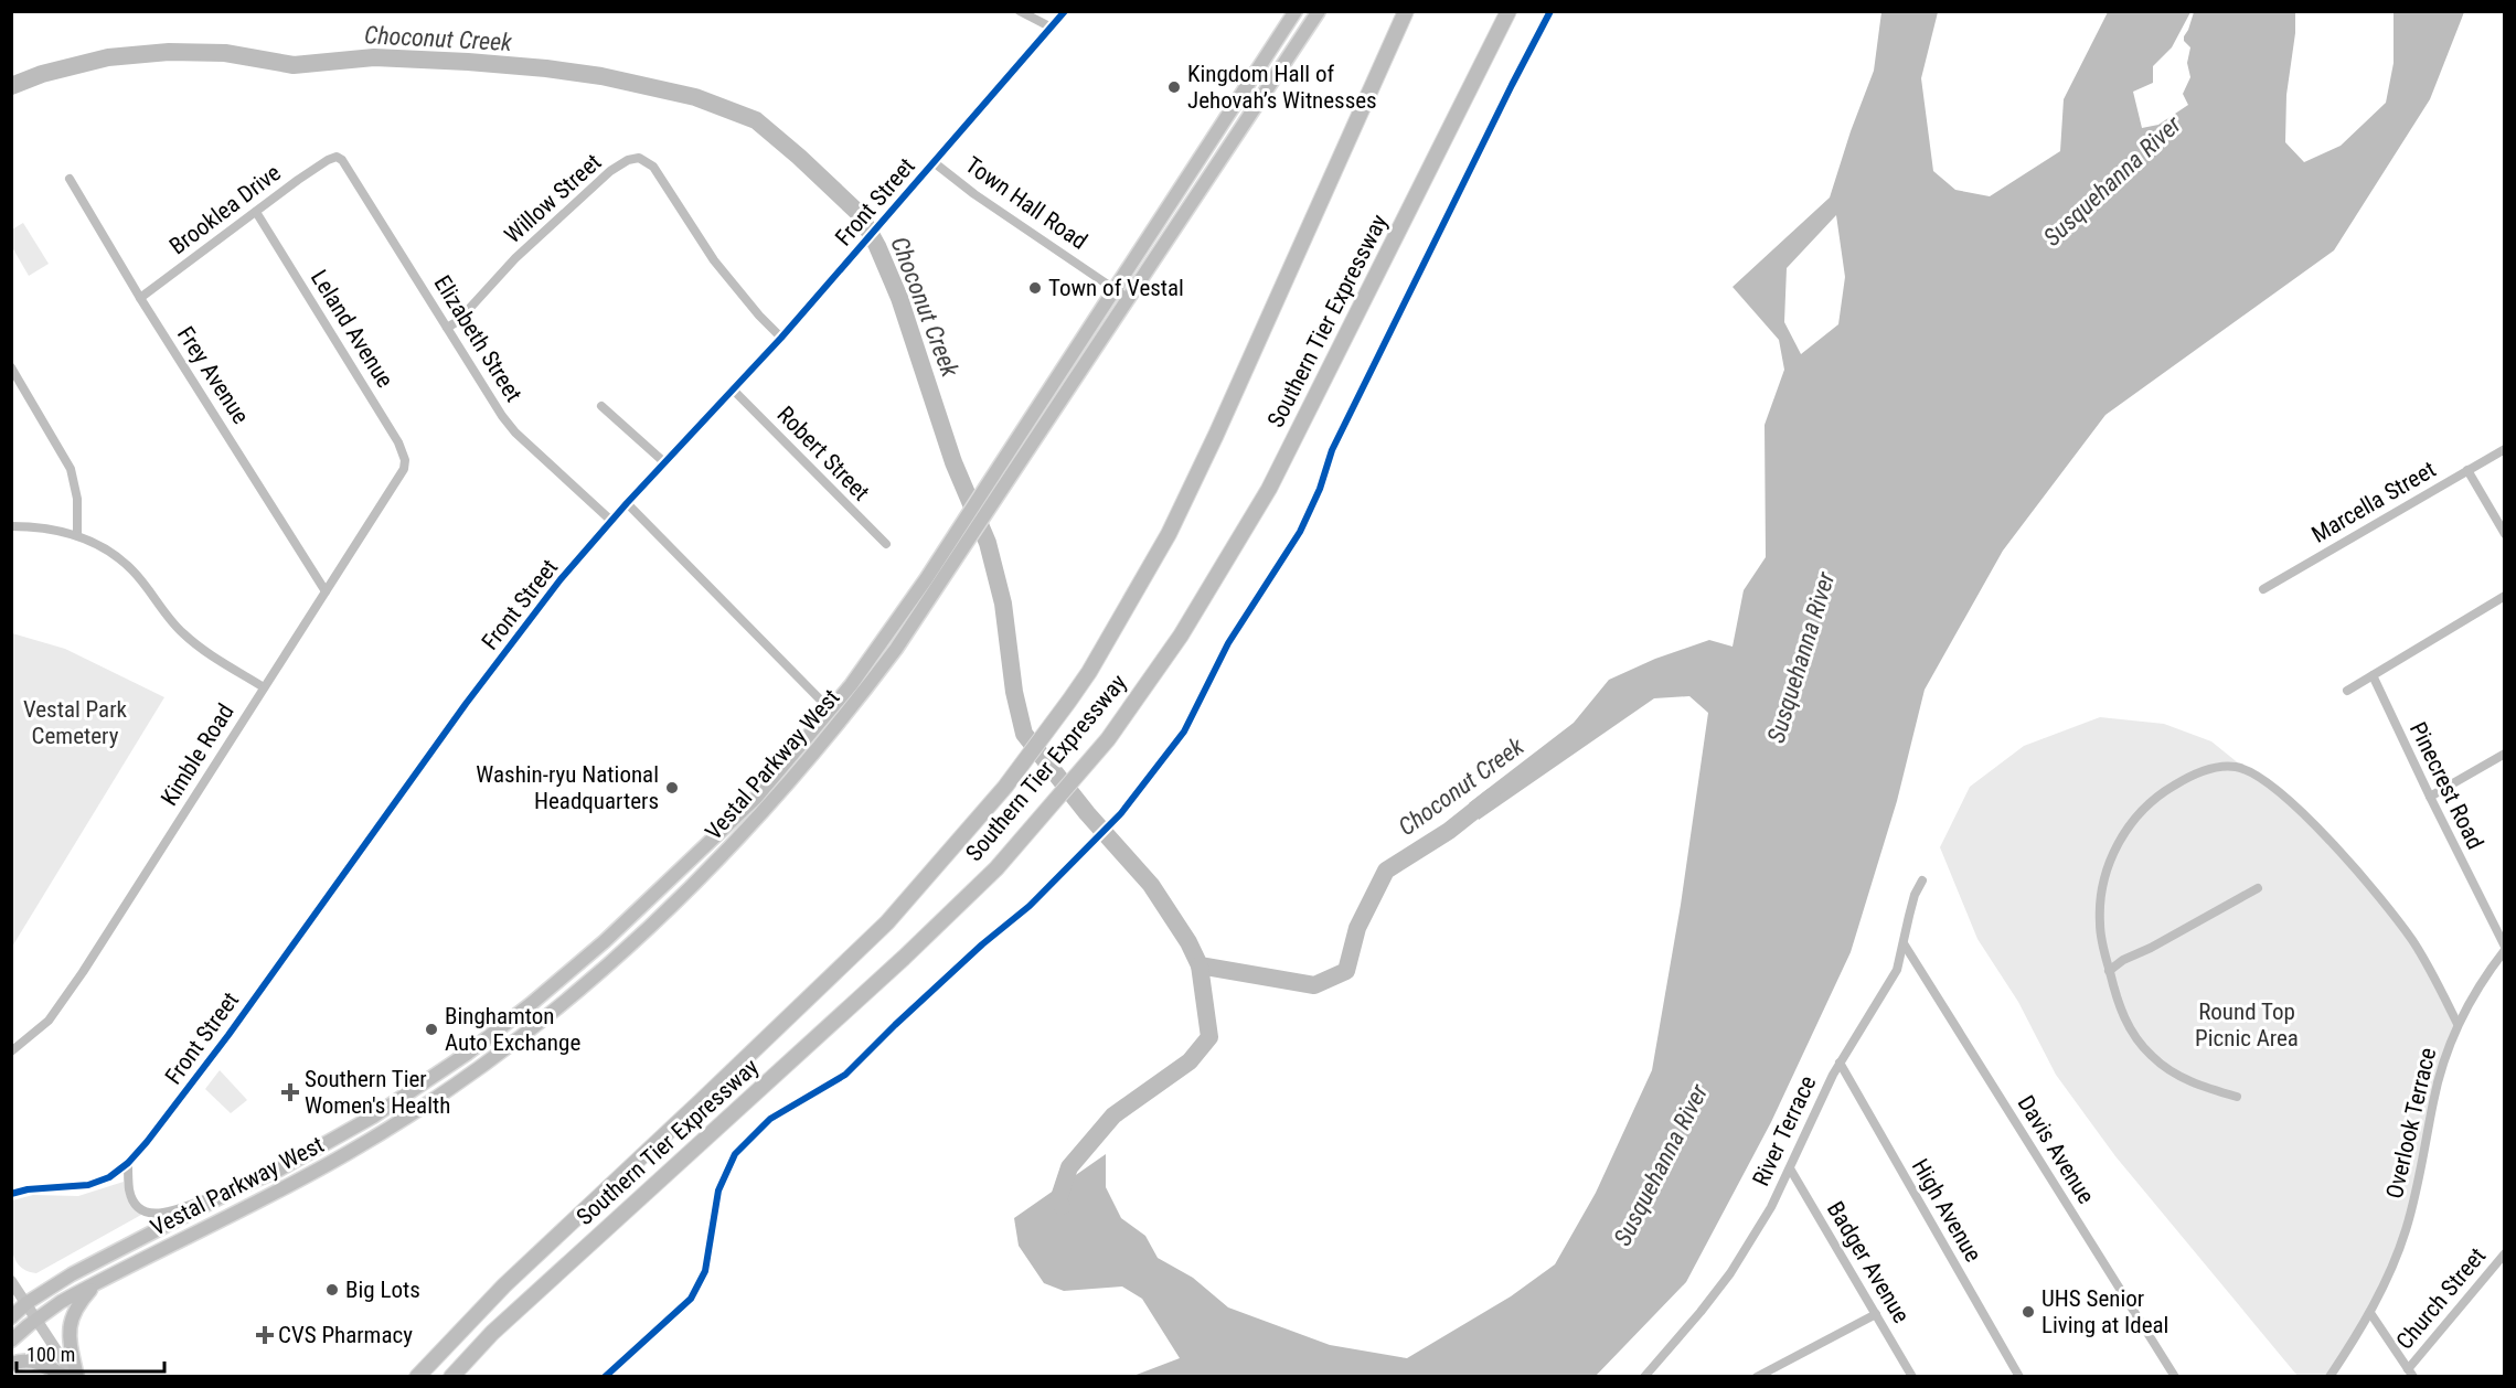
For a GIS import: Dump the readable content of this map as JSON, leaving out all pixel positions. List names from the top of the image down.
{
  "streets": {
    "highway": ["Southern Tier Expressway"],
    "main road": ["Vestal Parkway West"],
    "street": [
      "Willow Street",
      "Front Street",
      "Town Hall Road",
      "Brooklea Drive",
      "Leland Avenue",
      "Elizabeth Street",
      "Frey Avenue",
      "Robert Street",
      "Marcella Street",
      "Kimble Road",
      "Pinecrest Road",
      "Overlook Terrace",
      "River Terrace",
      "Davis Avenue",
      "High Avenue",
      "Badger Avenue",
      "Church Street"
    ]
  },
  "crossings": [
    ["Willow Street", "Front Street"],
    ["Willow Street", "Elizabeth Street"],
    ["Front Street", "Town Hall Road"],
    ["Front Street", "Elizabeth Street"],
    ["Front Street", "Robert Street"],
    ["Town Hall Road", "Vestal Parkway West"],
    ["Brooklea Drive", "Leland Avenue"],
    ["Brooklea Drive", "Elizabeth Street"],
    ["Brooklea Drive", "Frey Avenue"],
    ["Leland Avenue", "Kimble Road"],
    ["Frey Avenue", "Kimble Road"],
    ["Pinecrest Road", "Overlook Terrace"],
    ["River Terrace", "Davis Avenue"],
    ["River Terrace", "High Avenue"],
    ["River Terrace", "Badger Avenue"]
  ],
  "water": ["Choconut Creek", "Susquehanna River"],
  "parks": ["Vestal Park Cemetery", "Round Top Picnic Area"],
  "places": {
    "other": [
      "Kingdom Hall of Jehovah’s Witnesses",
      "Town of Vestal",
      "Washin-ryu National Headquarters",
      "Binghamton Auto Exchange",
      "Big Lots",
      "UHS Senior Living at Ideal"
    ],
    "health": ["Southern Tier Women's Health", "CVS Pharmacy"]
  },
  "scale_bar": "100 m"
}
